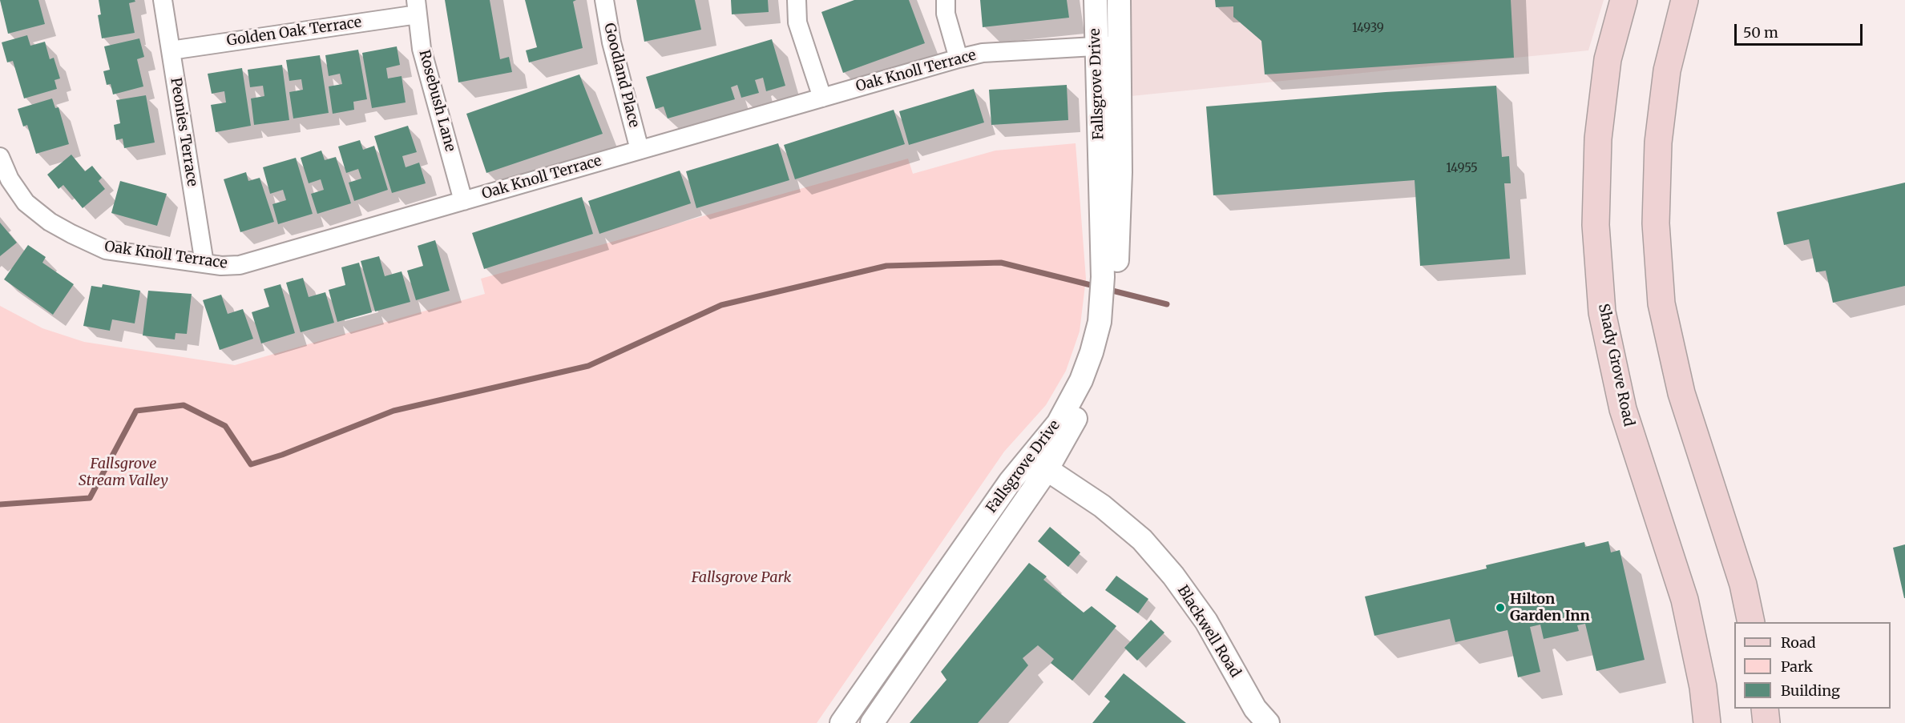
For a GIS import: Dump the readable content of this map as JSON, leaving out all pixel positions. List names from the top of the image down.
{
  "streets": {
    "main road": ["Shady Grove Road"],
    "street": [
      "Golden Oak Terrace",
      "Oak Knoll Terrace",
      "Goodland Place",
      "Fallsgrove Drive",
      "Rosebush Lane",
      "Peonies Terrace",
      "Blackwell Road"
    ]
  },
  "crossings": [
    ["Golden Oak Terrace", "Rosebush Lane"],
    ["Golden Oak Terrace", "Peonies Terrace"],
    ["Oak Knoll Terrace", "Goodland Place"],
    ["Oak Knoll Terrace", "Fallsgrove Drive"],
    ["Oak Knoll Terrace", "Rosebush Lane"],
    ["Oak Knoll Terrace", "Peonies Terrace"],
    ["Fallsgrove Drive", "Blackwell Road"]
  ],
  "parks": ["Fallsgrove Stream Valley", "Fallsgrove Park"],
  "places": ["Hilton Garden Inn"],
  "house_numbers": ["14939", "14955"],
  "legend": ["Road", "Park", "Building"],
  "scale_bar": "50 m"
}
